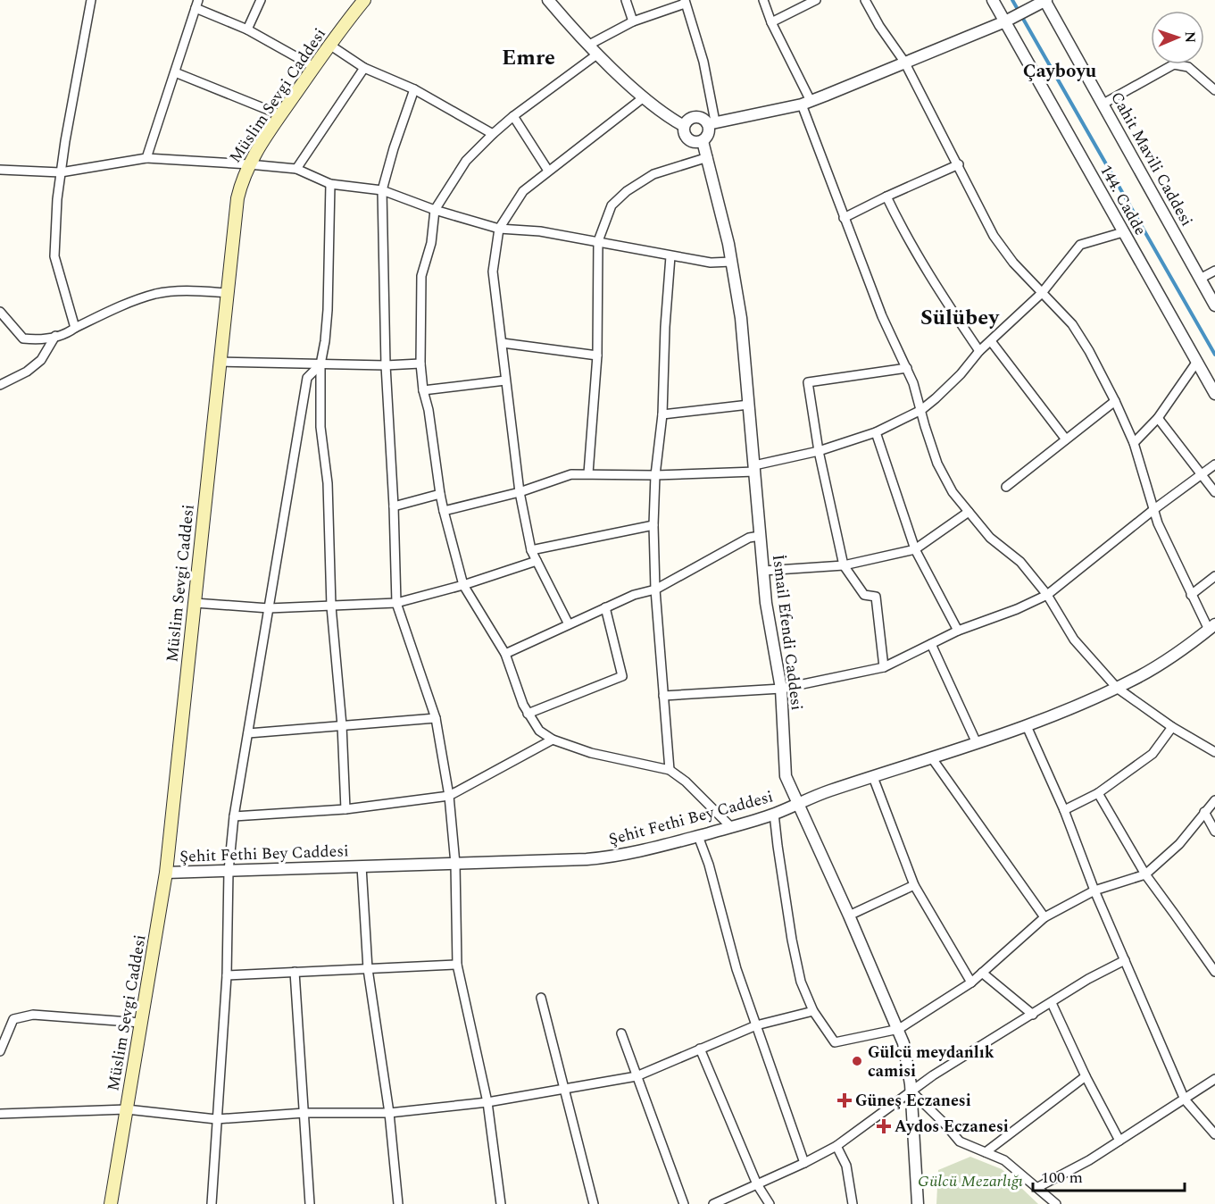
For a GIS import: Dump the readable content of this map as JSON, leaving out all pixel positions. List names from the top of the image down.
{
  "streets": {
    "main road": ["Müslim Sevgi Caddesi"],
    "street": [
      "Cahit Mavili Caddesi",
      "144. Cadde",
      "İsmail Efendi Caddesi",
      "Şehit Fethi Bey Caddesi"
    ]
  },
  "crossings": [
    ["Müslim Sevgi Caddesi", "Şehit Fethi Bey Caddesi"],
    ["İsmail Efendi Caddesi", "Şehit Fethi Bey Caddesi"]
  ],
  "districts": ["Emre", "Çayboyu", "Sülübey"],
  "parks": ["Gülcü Mezarlığı"],
  "places": {
    "other": ["Gülcü meydanlık camisi"],
    "health": ["Güneş Eczanesi", "Aydos Eczanesi"]
  },
  "scale_bar": "100 m",
  "north": "right"
}
